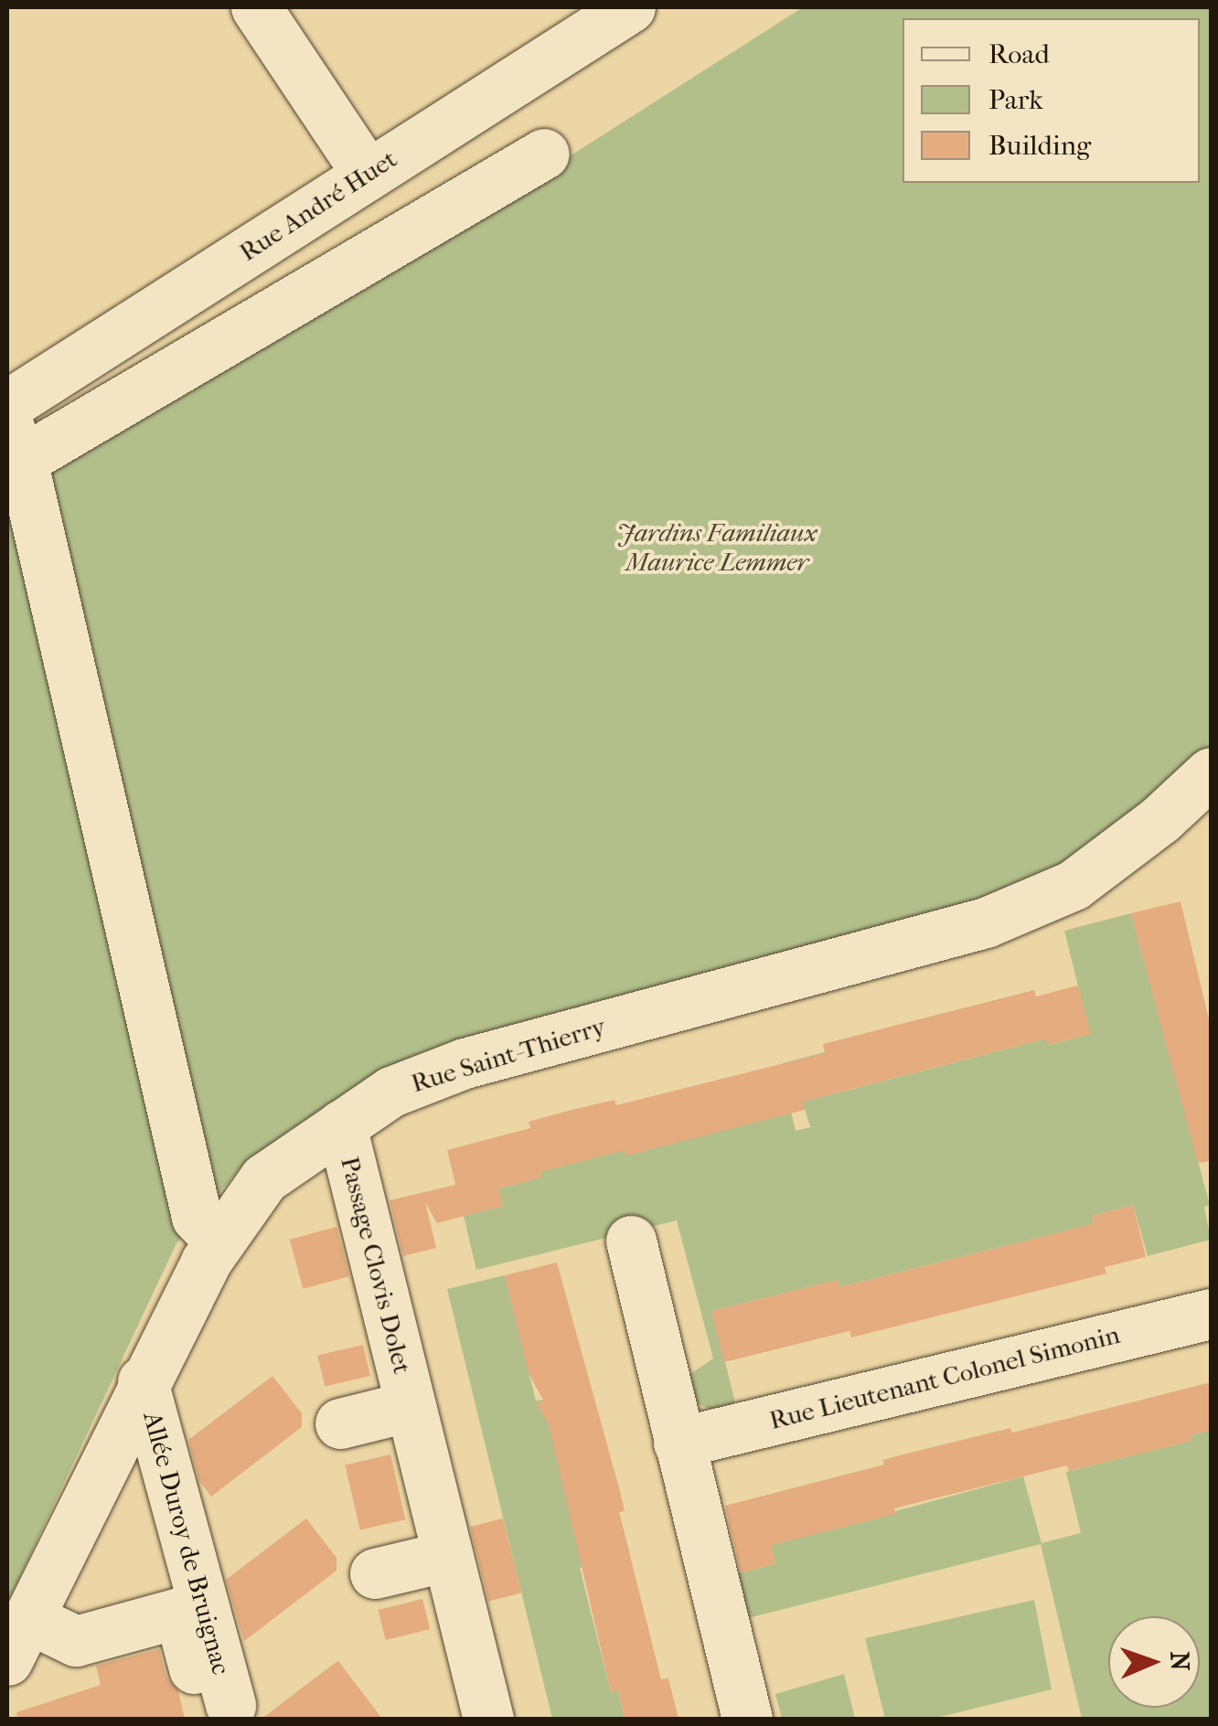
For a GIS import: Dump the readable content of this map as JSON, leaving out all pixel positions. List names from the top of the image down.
{
  "streets": {
    "street": [
      "Rue André Huet",
      "Rue Saint-Thierry",
      "Passage Clovis Dolet",
      "Rue Lieutenant Colonel Simonin",
      "Allée Duroy de Bruignac"
    ]
  },
  "crossings": [
    ["Rue Saint-Thierry", "Passage Clovis Dolet"],
    ["Rue Saint-Thierry", "Allée Duroy de Bruignac"]
  ],
  "parks": ["Jardins Familiaux Maurice Lemmer"],
  "legend": ["Road", "Park", "Building"],
  "north": "right"
}
